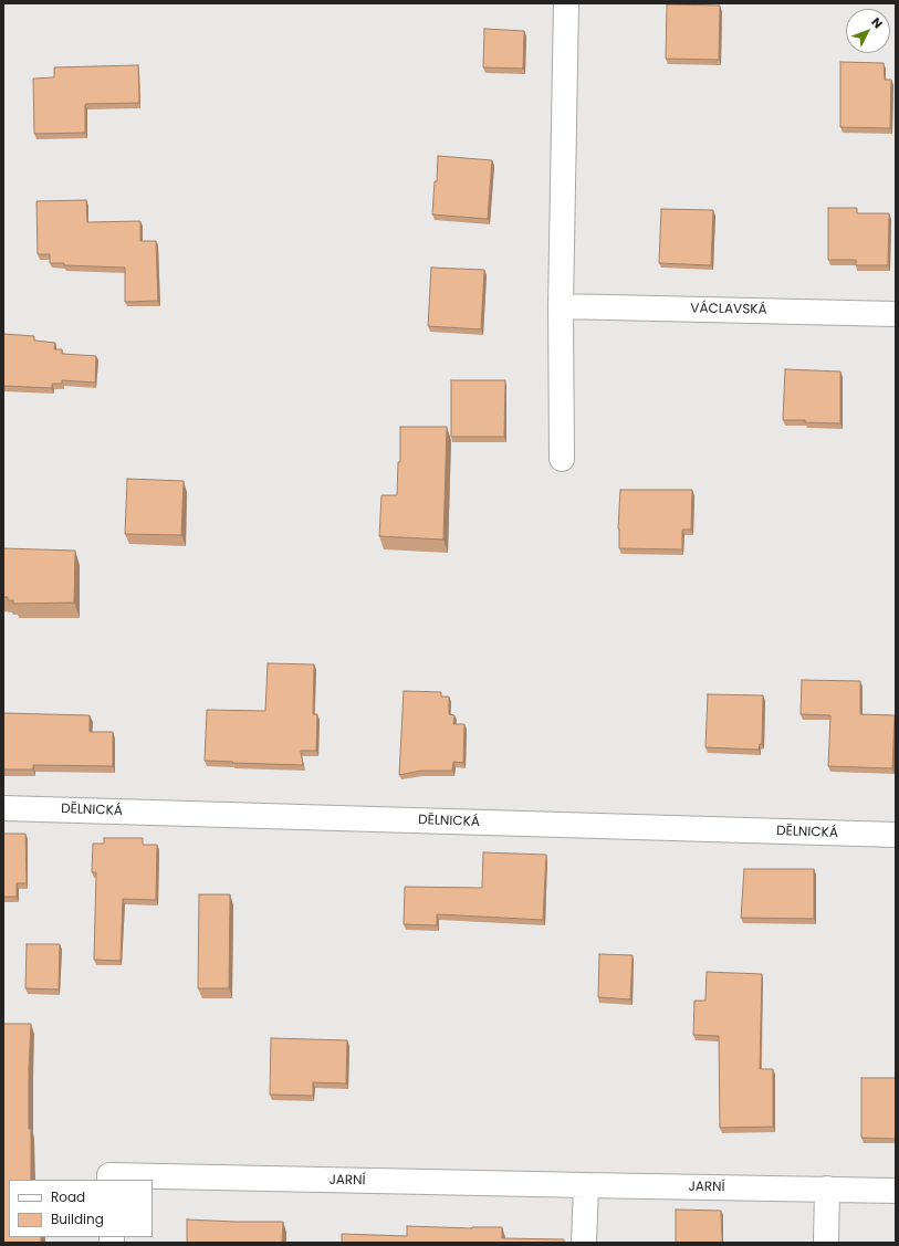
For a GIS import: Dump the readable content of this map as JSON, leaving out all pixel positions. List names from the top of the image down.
{
  "streets": {
    "street": ["VÁCLAVSKÁ", "DĚLNICKÁ", "JARNÍ"]
  },
  "legend": ["Road", "Building"],
  "north": "top right"
}
